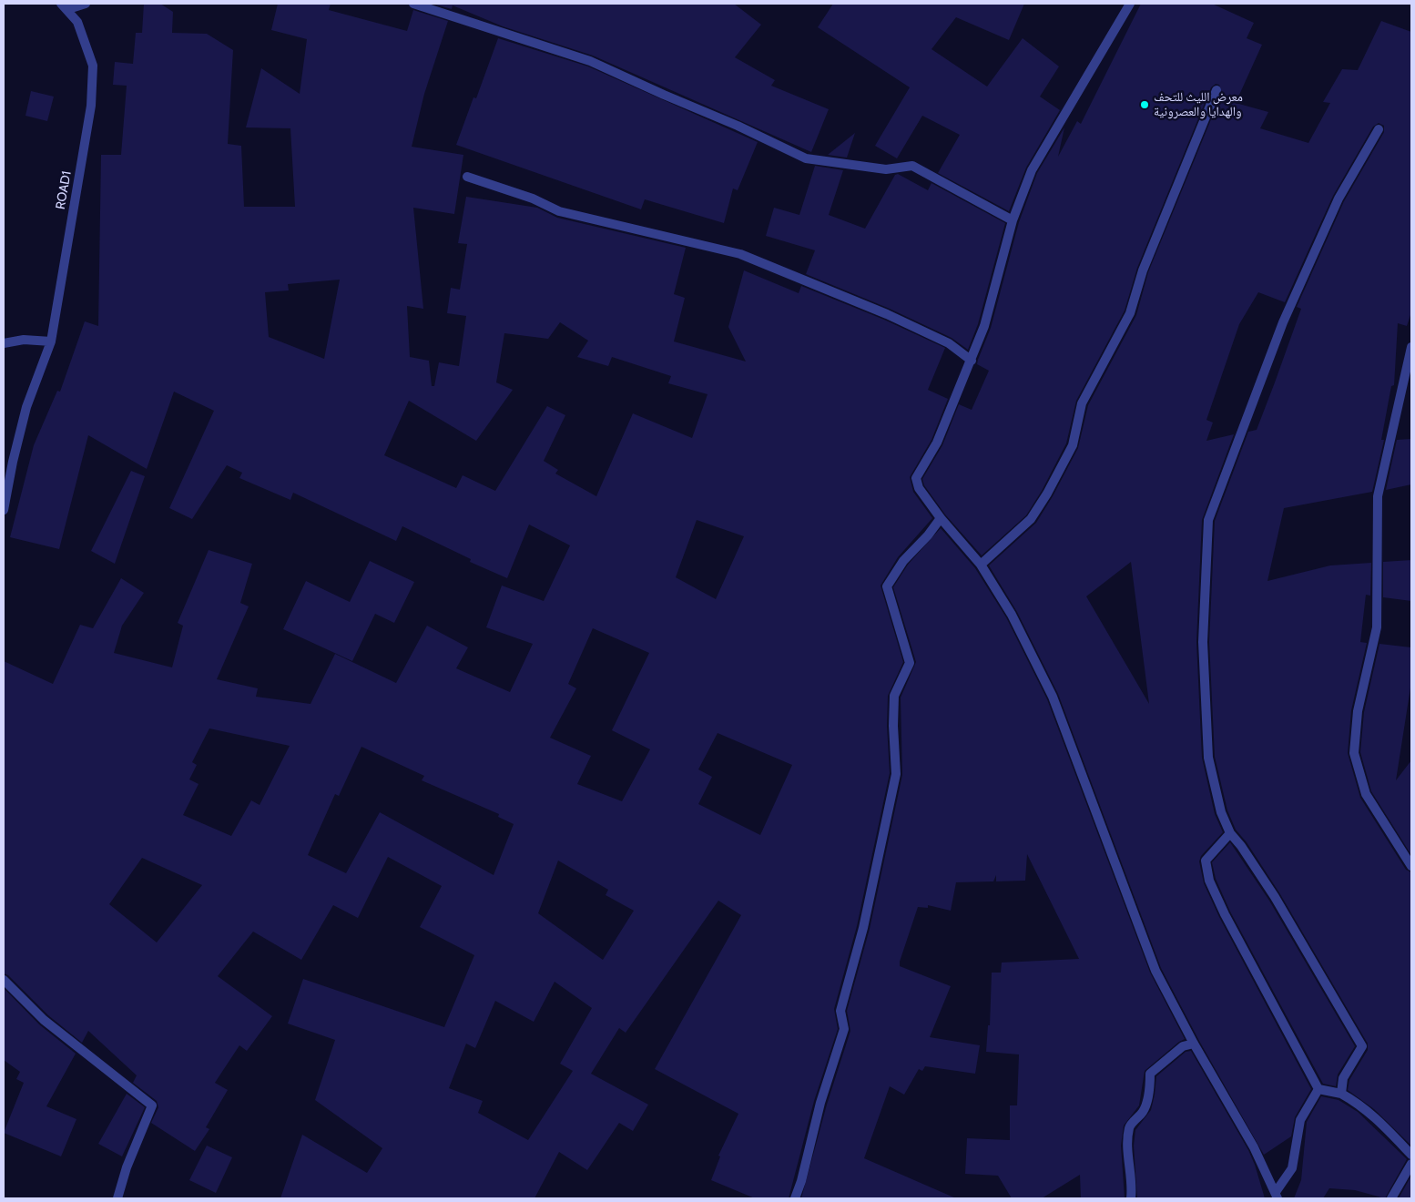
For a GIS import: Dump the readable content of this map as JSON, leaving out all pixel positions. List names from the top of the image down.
{
  "streets": {
    "street": ["ROAD1"]
  },
  "places": ["معرض الليث للتحف والهدايا والعصرونية"]
}
